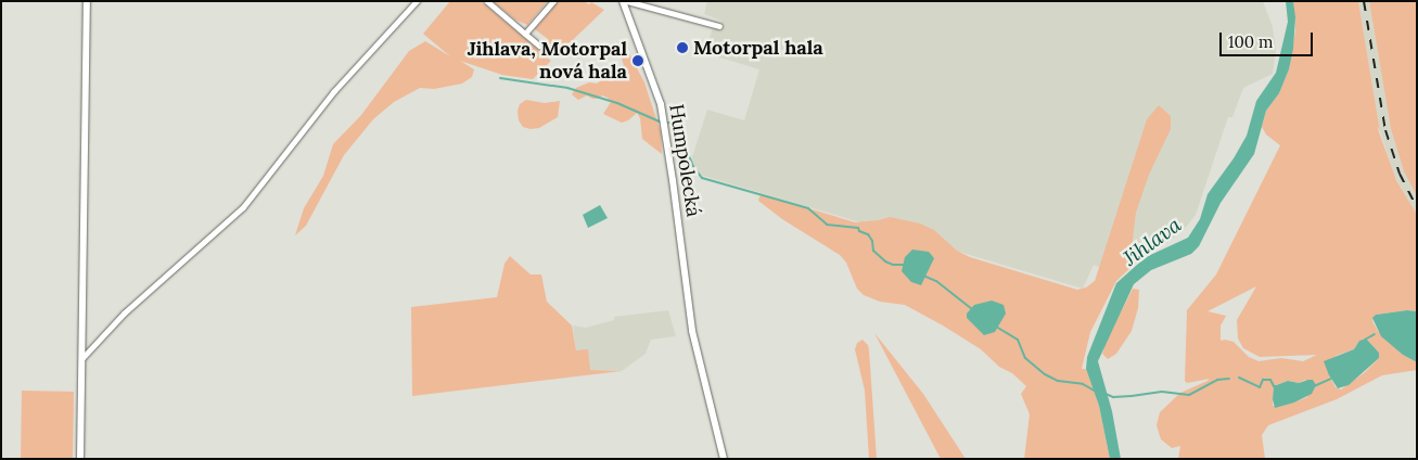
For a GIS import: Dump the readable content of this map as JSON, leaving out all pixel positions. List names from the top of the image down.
{
  "streets": {
    "main road": ["Humpolecká"]
  },
  "water": ["Jihlava"],
  "places": ["Motorpal hala", "Jihlava, Motorpal nová hala"],
  "scale_bar": "100 m"
}
